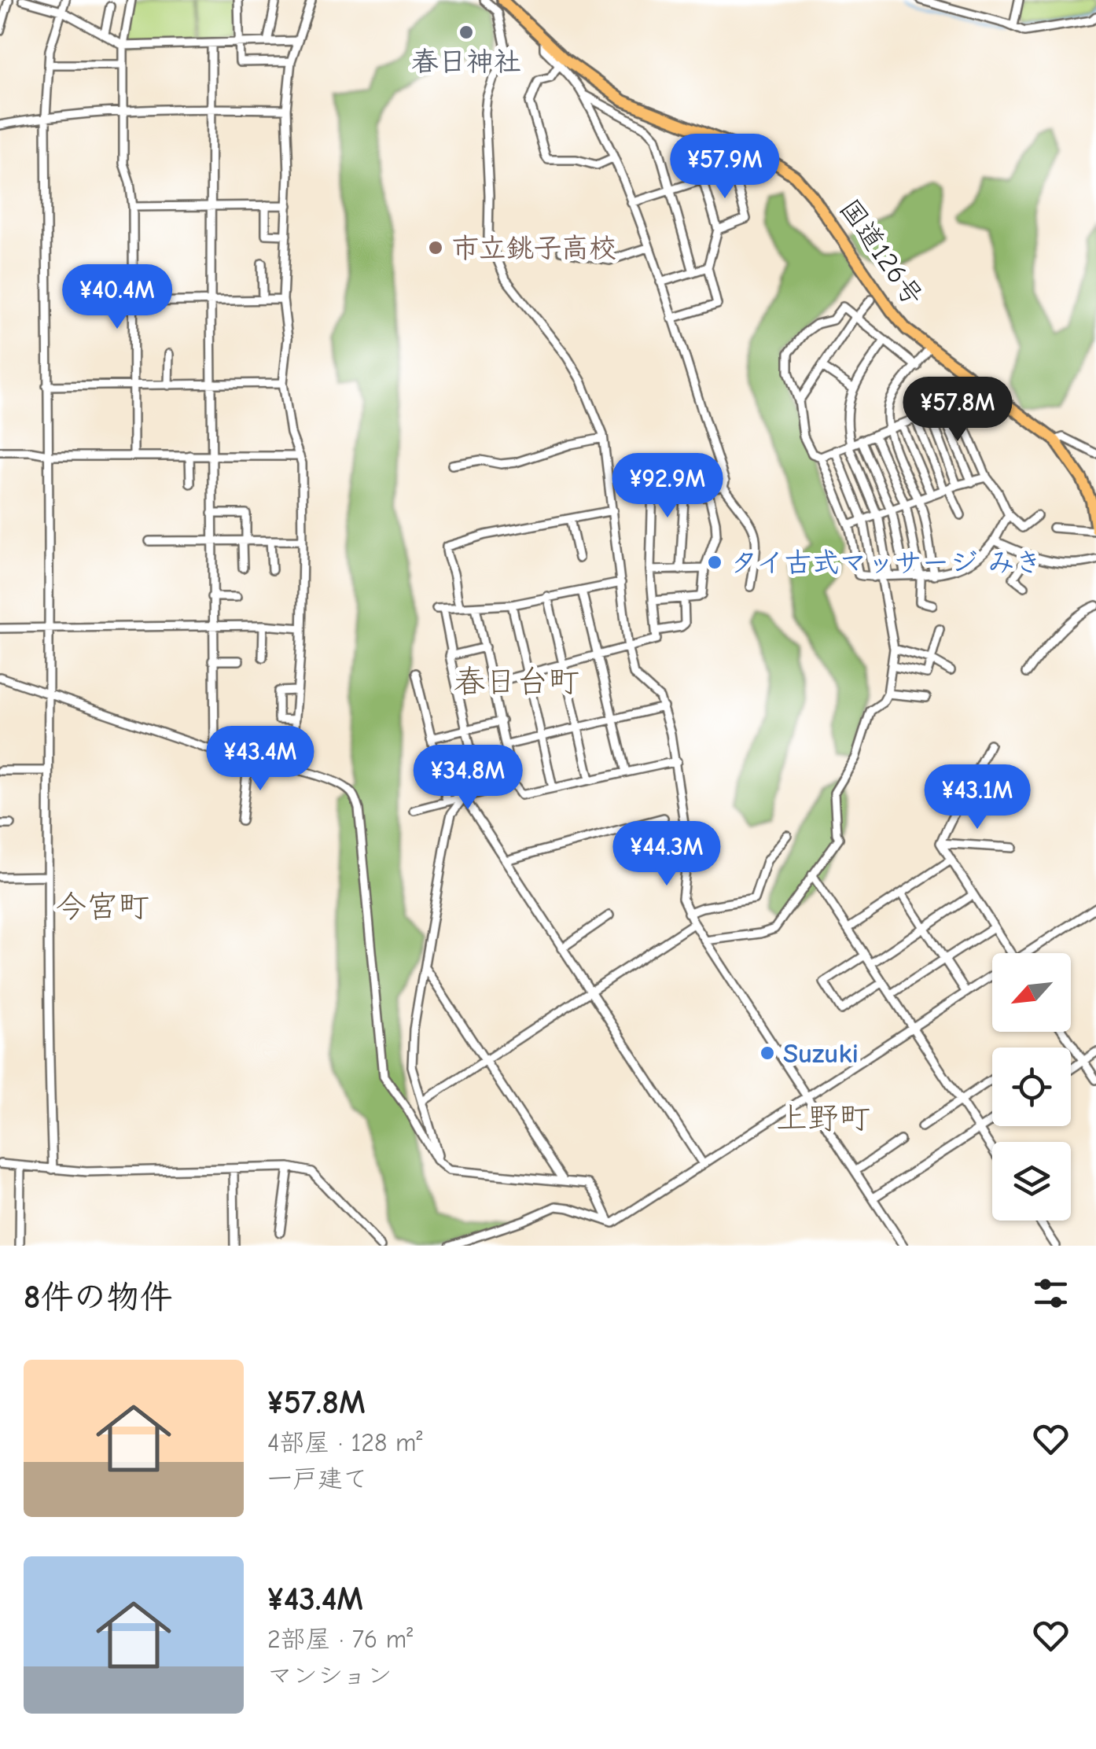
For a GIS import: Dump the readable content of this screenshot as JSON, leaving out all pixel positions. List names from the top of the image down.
{
  "streets": {
    "highway": ["国道126号"]
  },
  "districts": ["春日台町", "今宮町", "上野町"],
  "places": [
    "春日神社",
    "市立銚子高校",
    "タイ古式マッサージ みき",
    "Suzuki"
  ],
  "north": "bottom left",
  "page": {
    "price": [
      "¥57.9M",
      "¥40.4M",
      "¥57.8M",
      "¥92.9M",
      "¥43.4M",
      "¥34.8M",
      "¥43.1M",
      "¥44.3M"
    ],
    "heading": "8件の物件",
    "list": [
      {
        "name": "¥57.8M",
        "note": "4部屋 · 128 m² · 一戸建て"
      },
      {
        "name": "¥43.4M",
        "note": "2部屋 · 76 m² · マンション"
      }
    ]
  }
}
